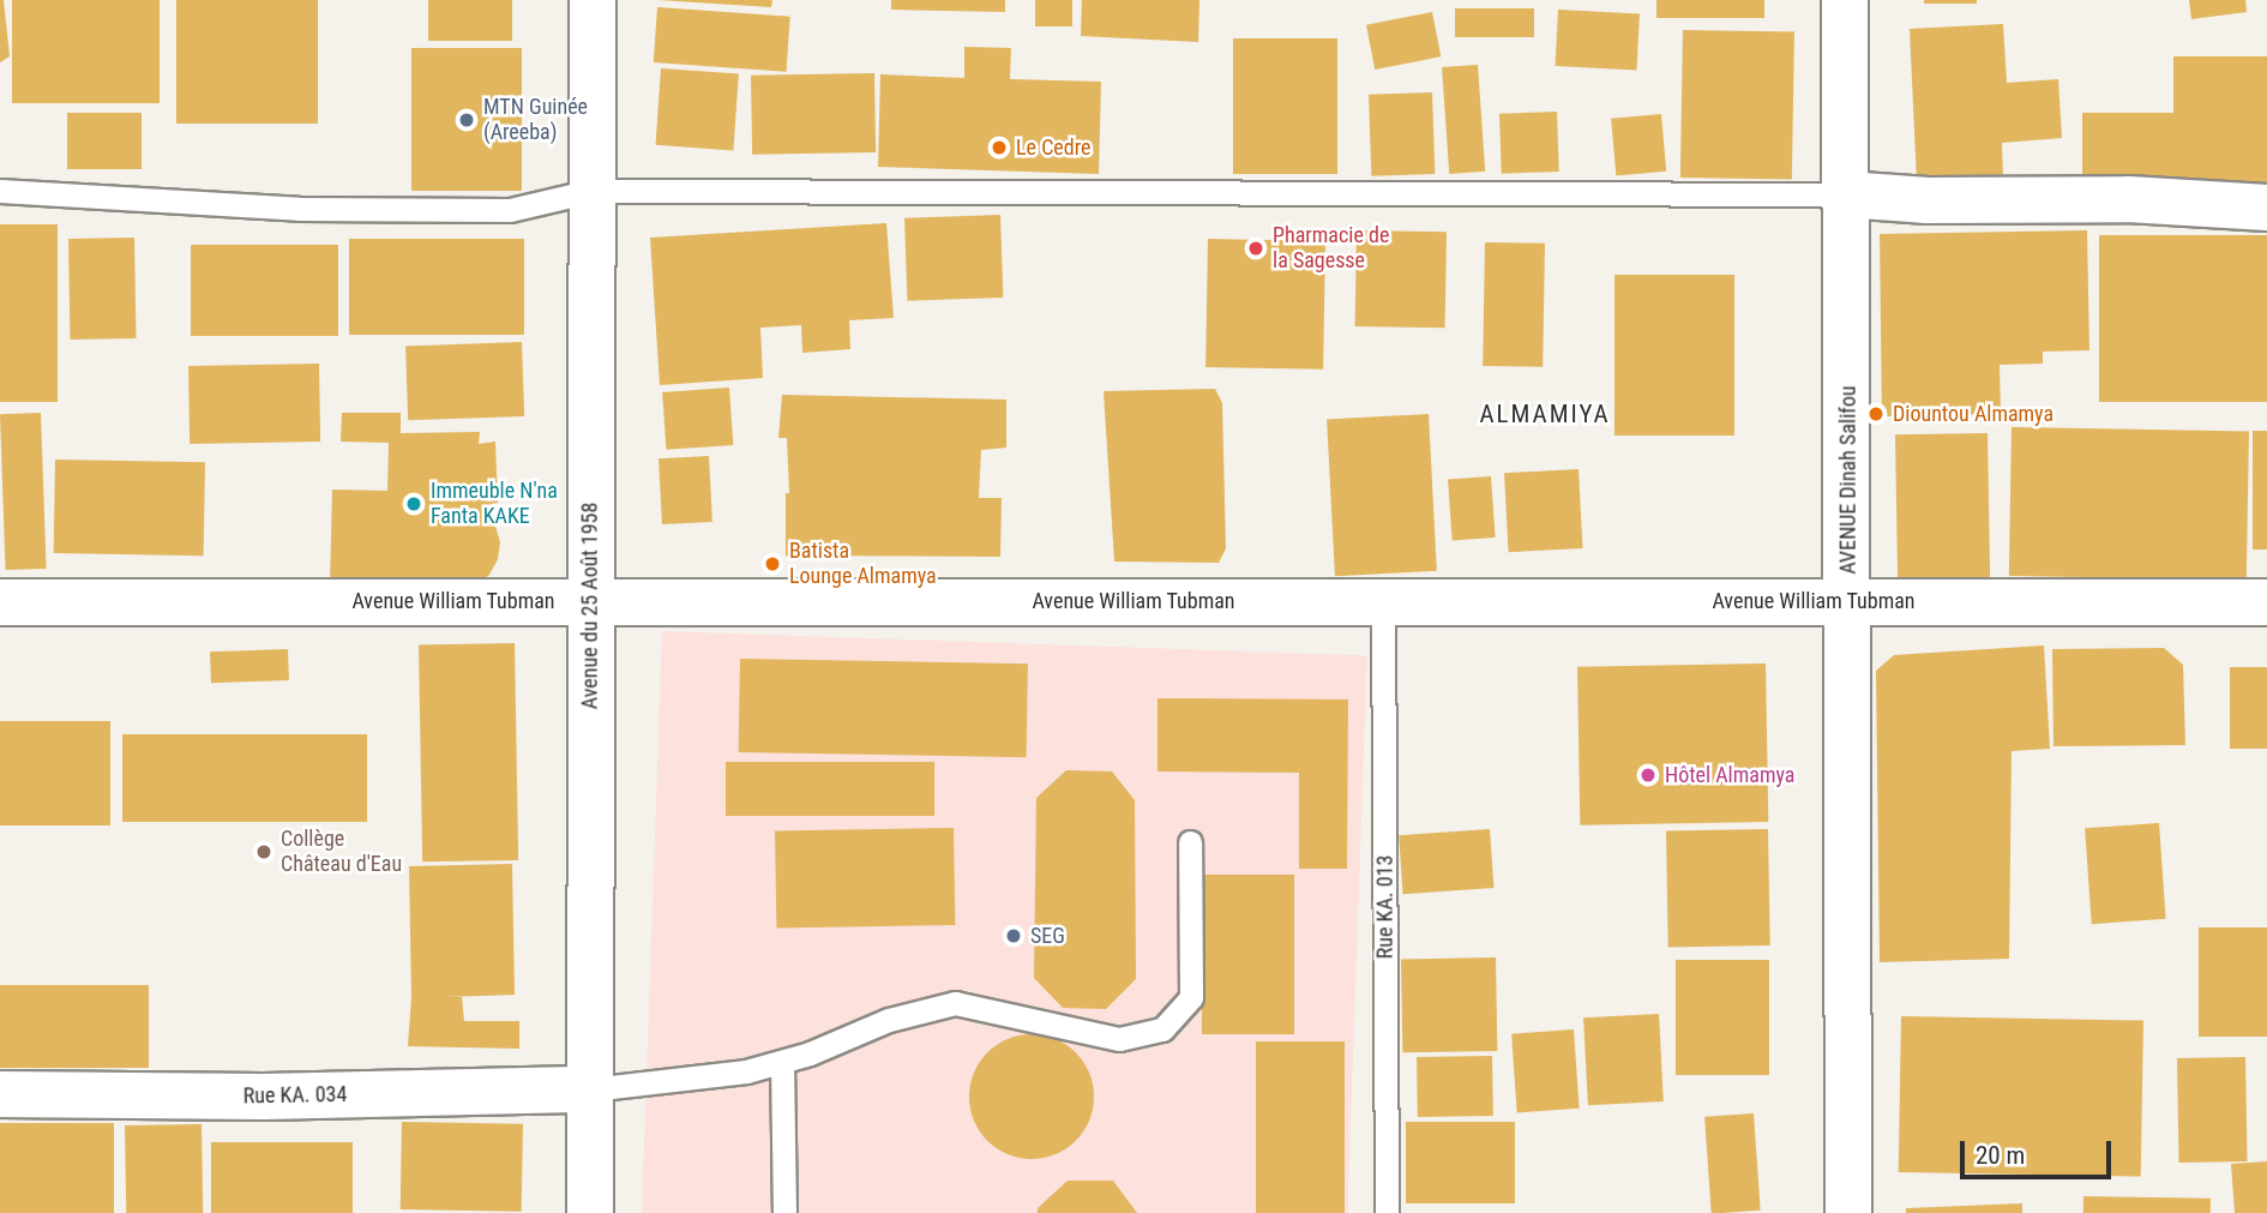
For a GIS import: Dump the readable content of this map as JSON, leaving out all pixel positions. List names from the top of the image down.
{
  "streets": {
    "street": [
      "AVENUE Dinah Salifou",
      "Avenue William Tubman",
      "Avenue du 25 Août 1958",
      "Rue KA. 034"
    ],
    "lane": ["Rue KA. 013"]
  },
  "crossings": [
    ["AVENUE Dinah Salifou", "Avenue William Tubman"],
    ["Avenue William Tubman", "Avenue du 25 Août 1958"],
    ["Avenue William Tubman", "Rue KA. 013"],
    ["Avenue du 25 Août 1958", "Rue KA. 034"]
  ],
  "districts": ["ALMAMIYA"],
  "places": [
    "MTN Guinée (Areeba)",
    "Le Cedre",
    "Pharmacie de la Sagesse",
    "Diountou Almamya",
    "Immeuble N'na Fanta KAKE",
    "Batista Lounge Almamya",
    "Hôtel Almamya",
    "Collège Château d'Eau",
    "SEG"
  ],
  "scale_bar": "20 m"
}
